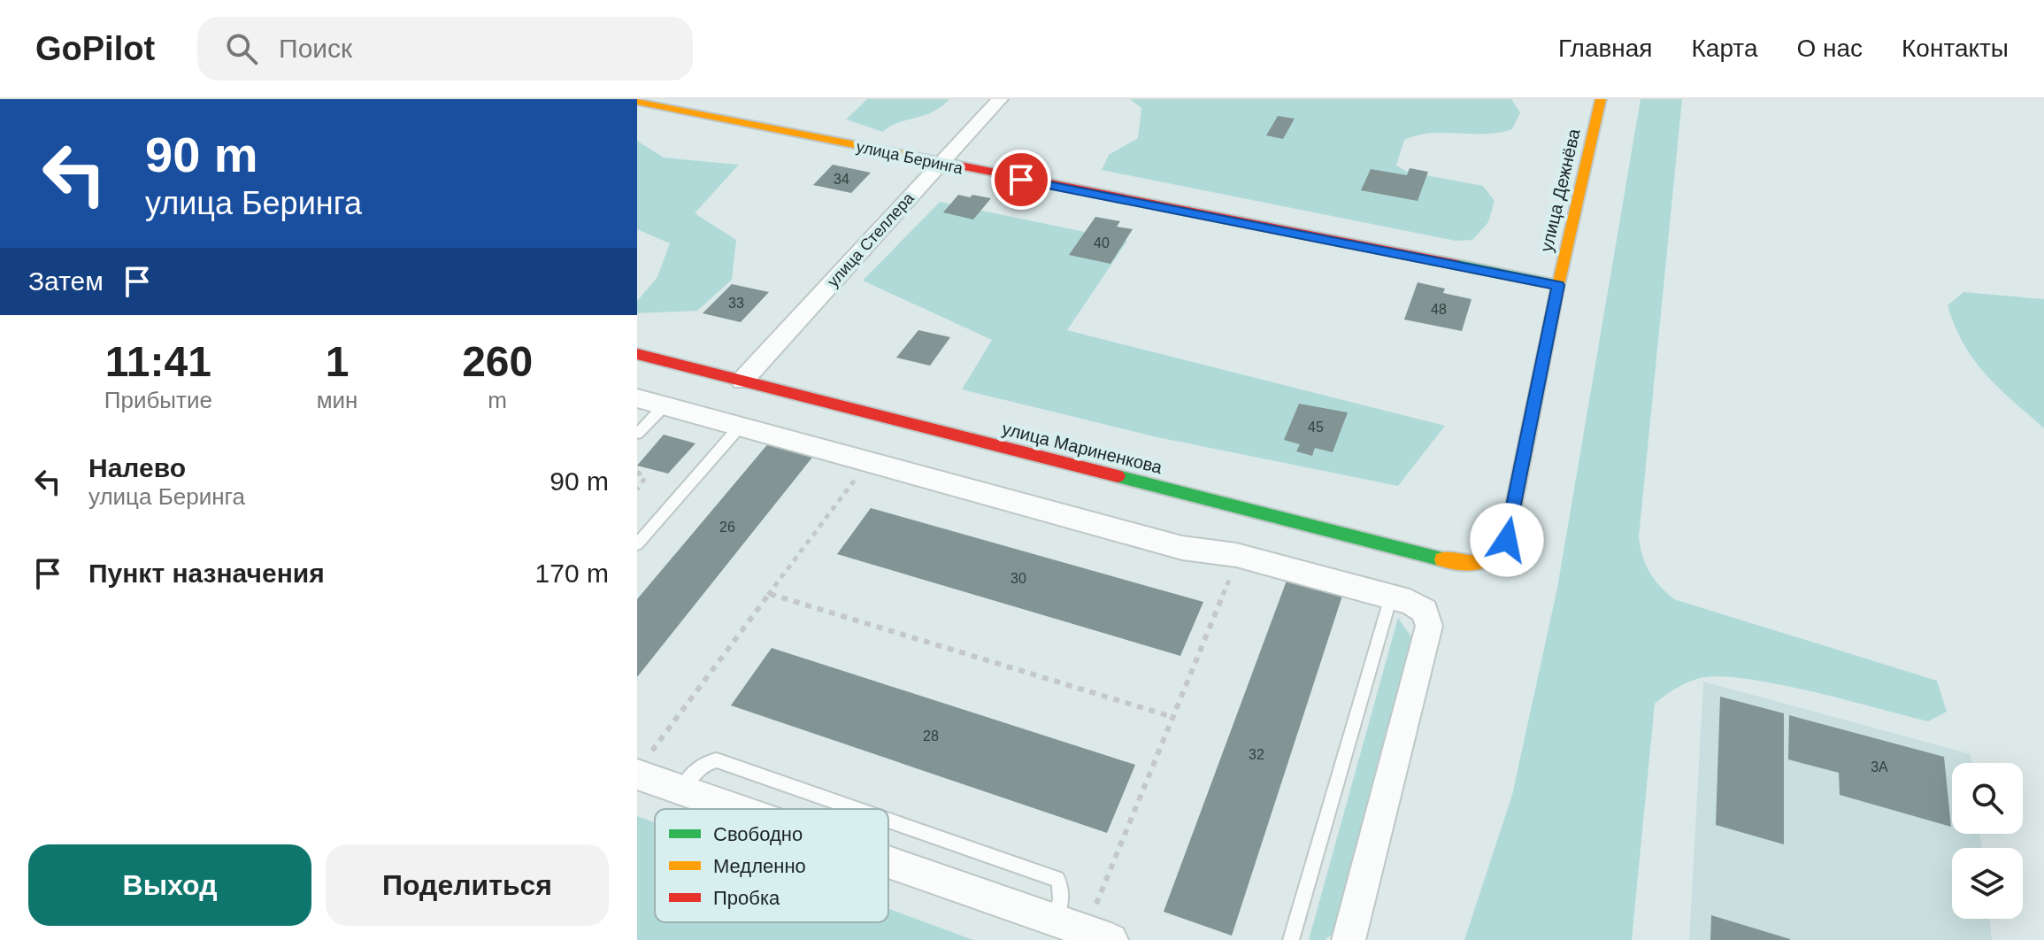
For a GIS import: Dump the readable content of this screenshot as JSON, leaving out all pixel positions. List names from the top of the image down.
{
  "streets": {
    "street": [
      "улица Беринга",
      "улица Дежнёва",
      "улица Стеллера",
      "улица Мариненкова"
    ]
  },
  "crossings": [
    ["улица Беринга", "улица Дежнёва"],
    ["улица Беринга", "улица Стеллера"],
    ["улица Дежнёва", "улица Мариненкова"],
    ["улица Стеллера", "улица Мариненкова"]
  ],
  "house_numbers": [
    "34",
    "40",
    "33",
    "48",
    "45",
    "26",
    "30",
    "28",
    "32",
    "3А"
  ],
  "legend": ["Свободно", "Медленно", "Пробка"],
  "page": {
    "header": "GoPilot",
    "search": "Поиск",
    "nav": [
      "Главная",
      "Карта",
      "О нас",
      "Контакты"
    ],
    "turn": ["90 m", "улица Беринга"],
    "then": "Затем",
    "eta": [
      "11:41",
      "Прибытие",
      "1",
      "мин",
      "260",
      "m"
    ],
    "list": [
      {
        "name": "Налево",
        "note": "улица Беринга",
        "value": "90 m"
      },
      {
        "name": "Пункт назначения",
        "value": "170 m"
      }
    ],
    "buttons": ["Выход", "Поделиться"]
  }
}
